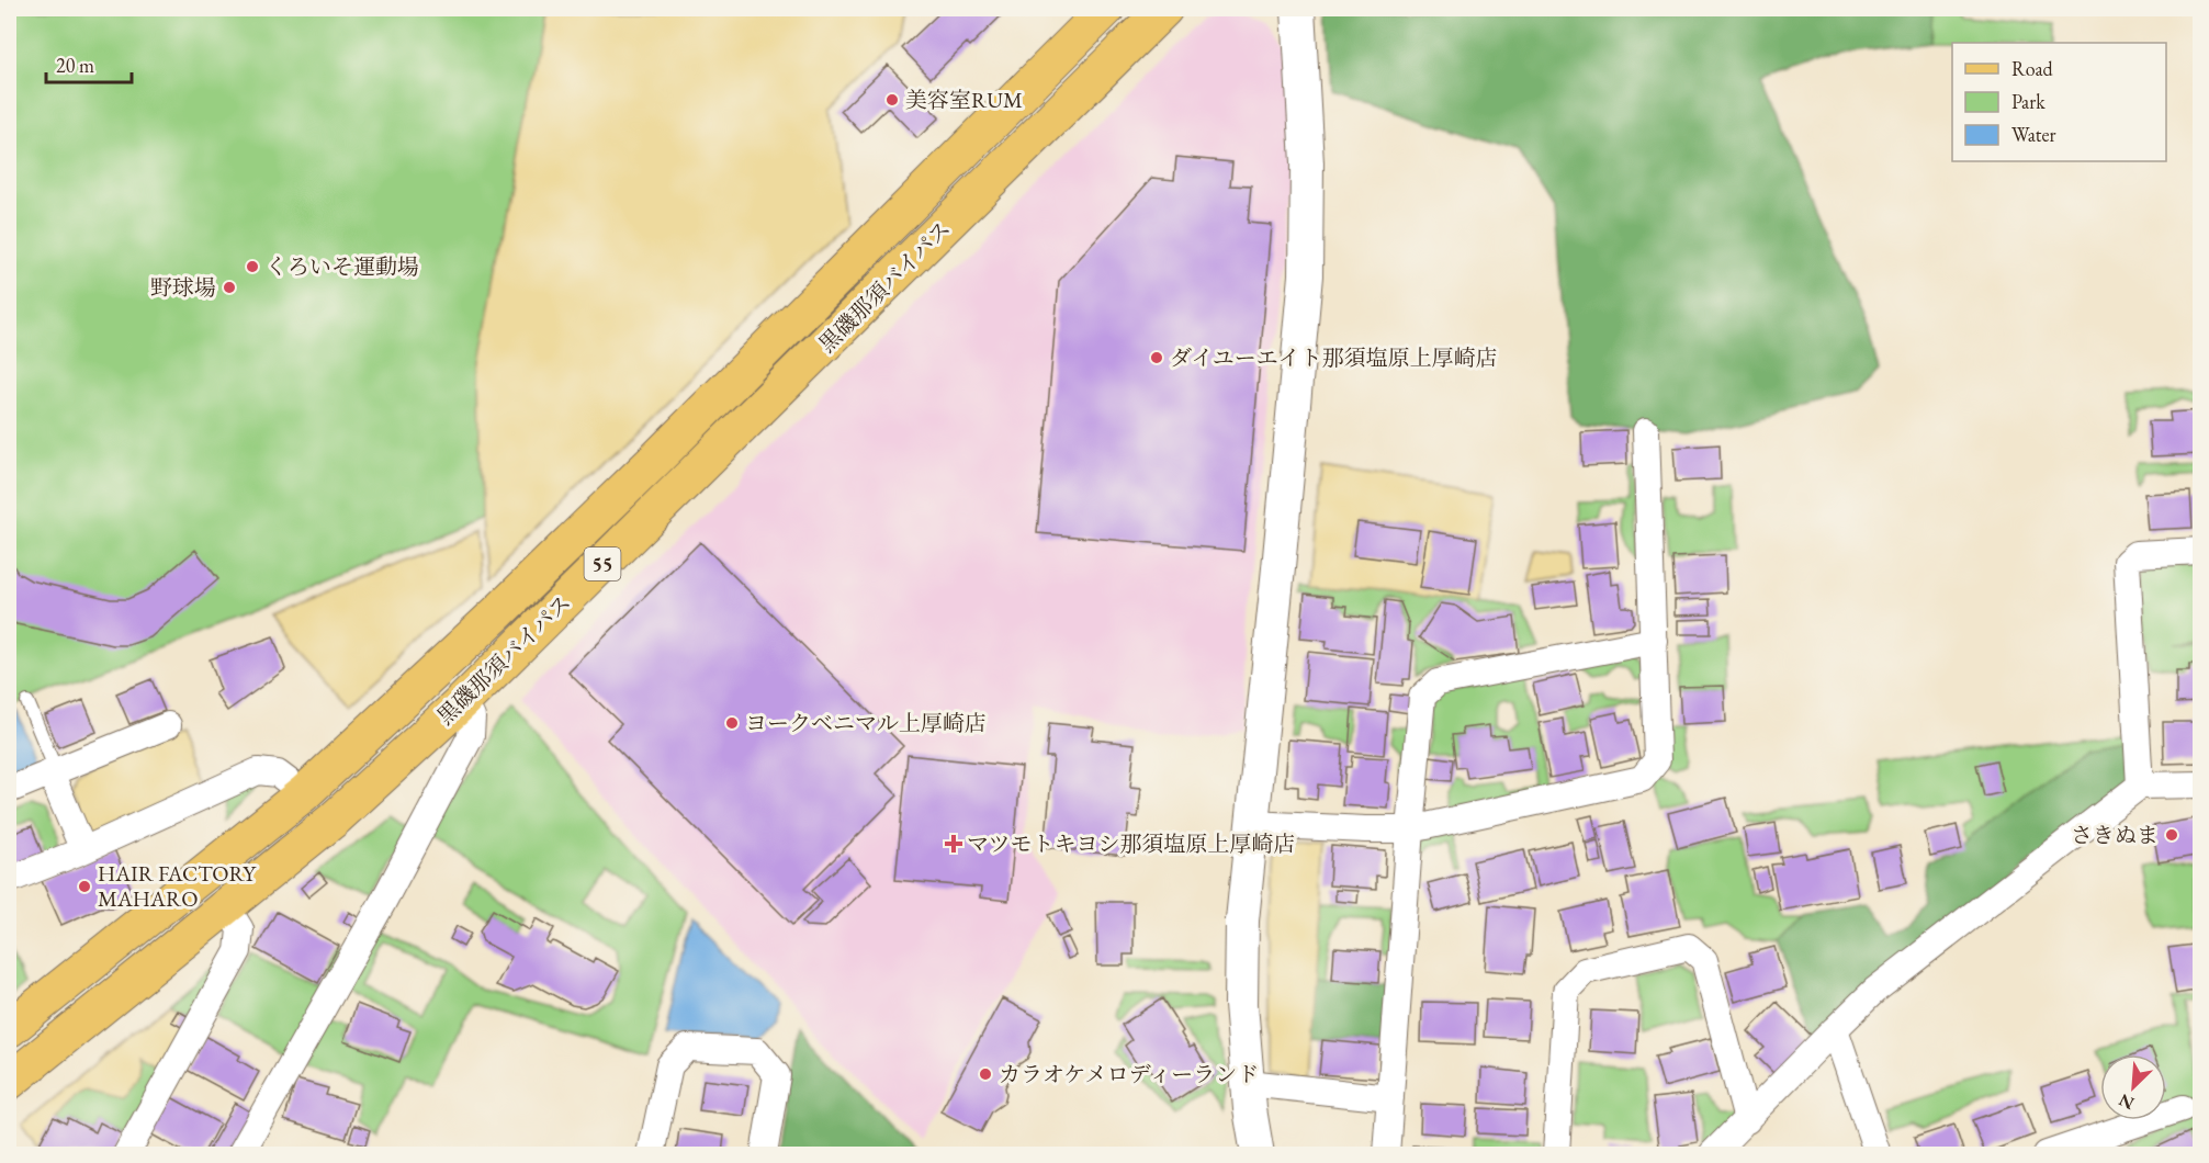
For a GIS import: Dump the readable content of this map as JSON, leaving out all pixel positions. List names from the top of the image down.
{
  "streets": {
    "main road": ["黒磯那須バイパス", "55"]
  },
  "places": {
    "other": [
      "美容室RUM",
      "くろいそ運動場",
      "野球場",
      "ダイユーエイト那須塩原上厚崎店",
      "ヨークベニマル上厚崎店",
      "さきぬま",
      "HAIR FACTORY MAHARO",
      "カラオケメロディーランド"
    ],
    "health": ["マツモトキヨシ那須塩原上厚崎店"]
  },
  "legend": ["Road", "Park", "Water"],
  "scale_bar": "20 m",
  "north": "bottom left"
}
